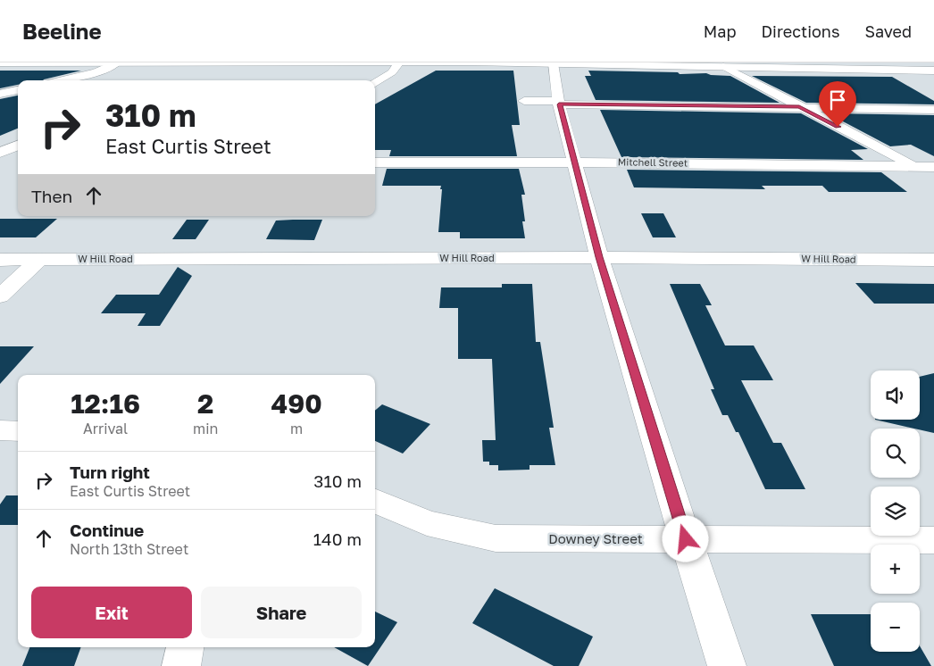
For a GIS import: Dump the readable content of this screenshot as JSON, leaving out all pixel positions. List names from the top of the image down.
{
  "streets": {
    "street": ["Mitchell Street", "W Hill Road", "Downey Street"]
  },
  "page": {
    "header": "Beeline",
    "nav": ["Map", "Directions", "Saved"],
    "turn": ["310 m", "East Curtis Street"],
    "then": "Then",
    "map_buttons": ["+", "−"],
    "eta": [
      "12:16",
      "Arrival",
      "2",
      "min",
      "490",
      "m"
    ],
    "list": [
      {
        "name": "Turn right",
        "note": "East Curtis Street",
        "value": "310 m"
      },
      {
        "name": "Continue",
        "note": "North 13th Street",
        "value": "140 m"
      }
    ],
    "buttons": ["Exit", "Share"]
  }
}
